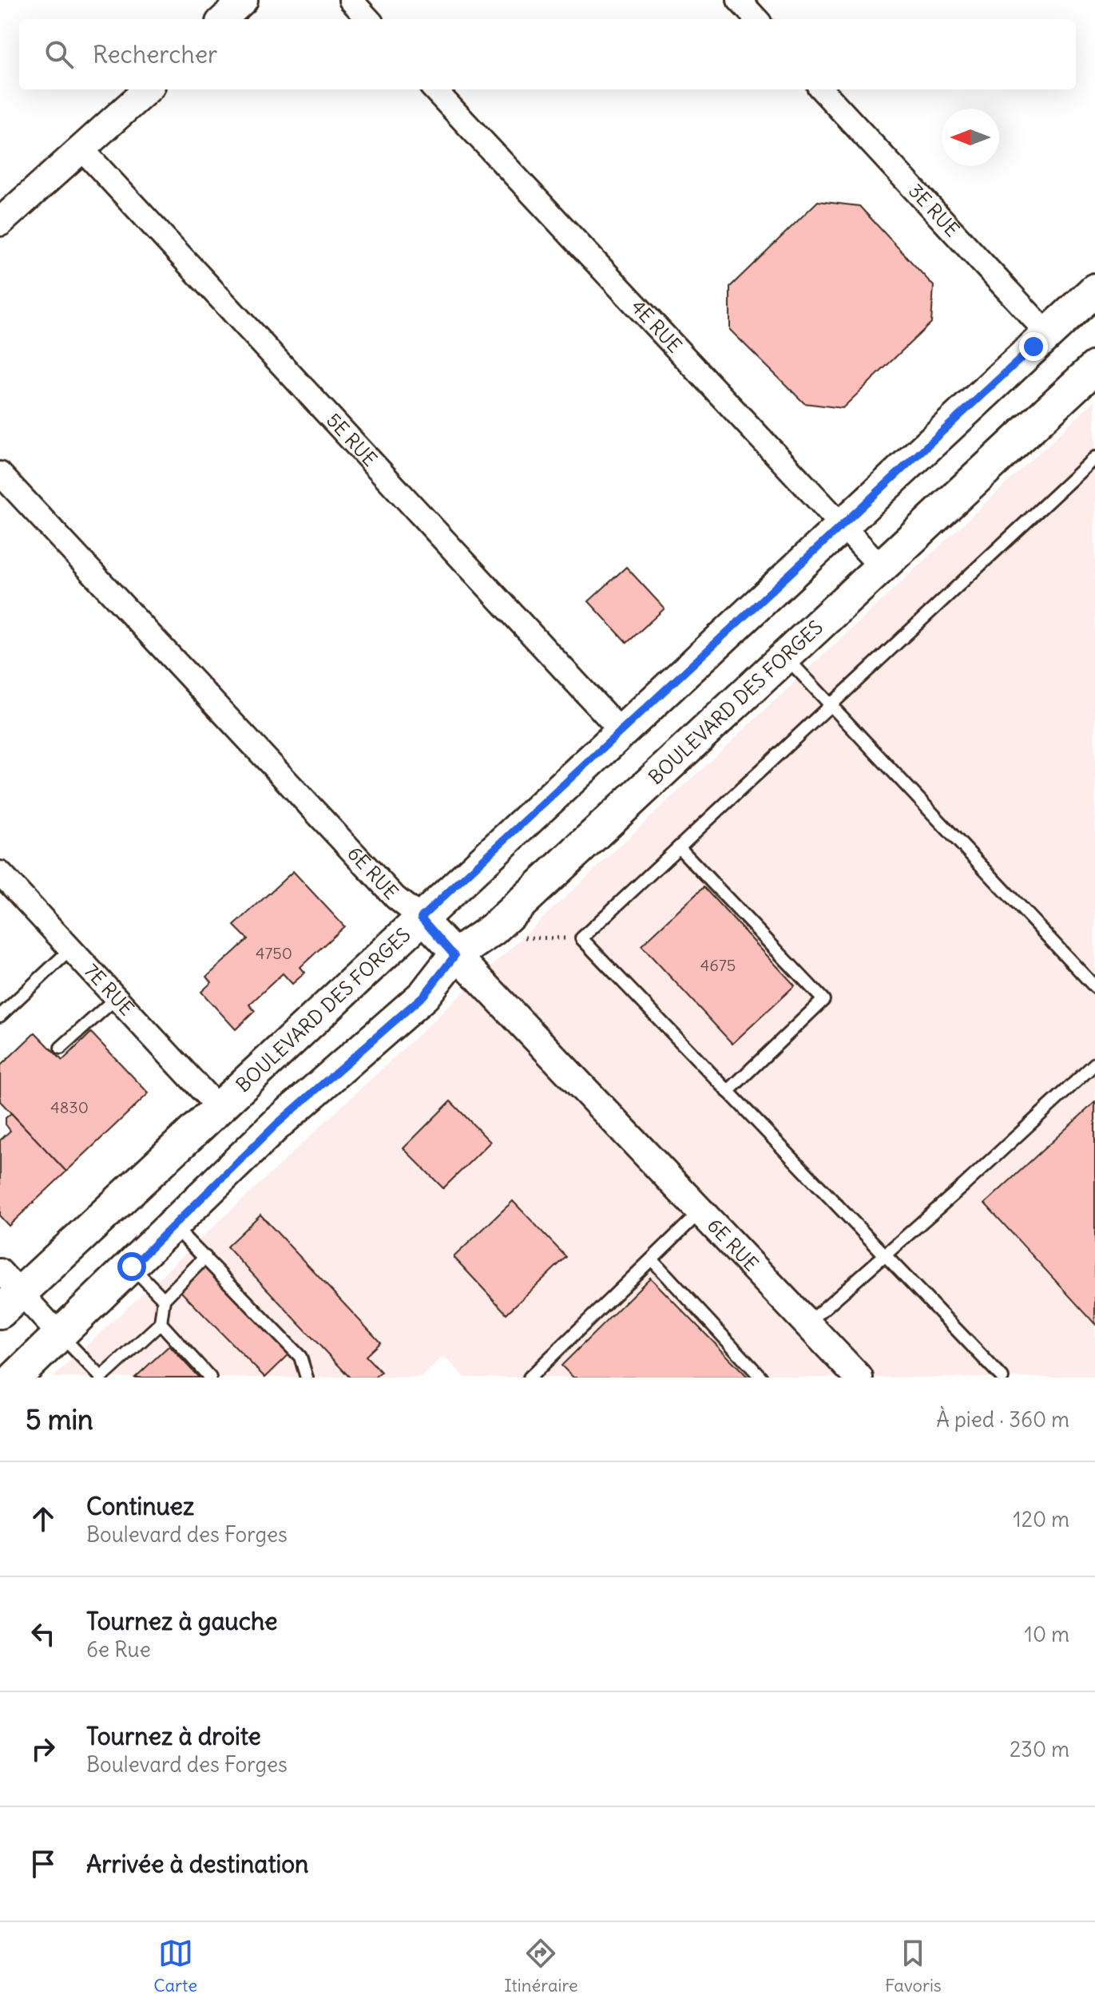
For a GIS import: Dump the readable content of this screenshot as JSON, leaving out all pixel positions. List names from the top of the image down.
{
  "streets": {
    "main road": ["BOULEVARD DES FORGES"],
    "street": [
      "3E RUE",
      "4E RUE",
      "5E RUE",
      "6E RUE",
      "7E RUE"
    ]
  },
  "crossings": [
    ["3E RUE", "BOULEVARD DES FORGES"],
    ["4E RUE", "BOULEVARD DES FORGES"],
    ["5E RUE", "BOULEVARD DES FORGES"],
    ["BOULEVARD DES FORGES", "6E RUE"],
    ["BOULEVARD DES FORGES", "7E RUE"]
  ],
  "house_numbers": ["4750", "4675", "4830"],
  "north": "left",
  "page": {
    "search": "Rechercher",
    "heading": ["5 min", "À pied · 360 m"],
    "list": [
      ["Continuez", "Boulevard des Forges", "120 m"],
      ["Tournez à gauche", "6e Rue", "10 m"],
      ["Tournez à droite", "Boulevard des Forges", "230 m"],
      "Arrivée à destination"
    ],
    "nav": ["Carte", "Itinéraire", "Favoris"]
  }
}
